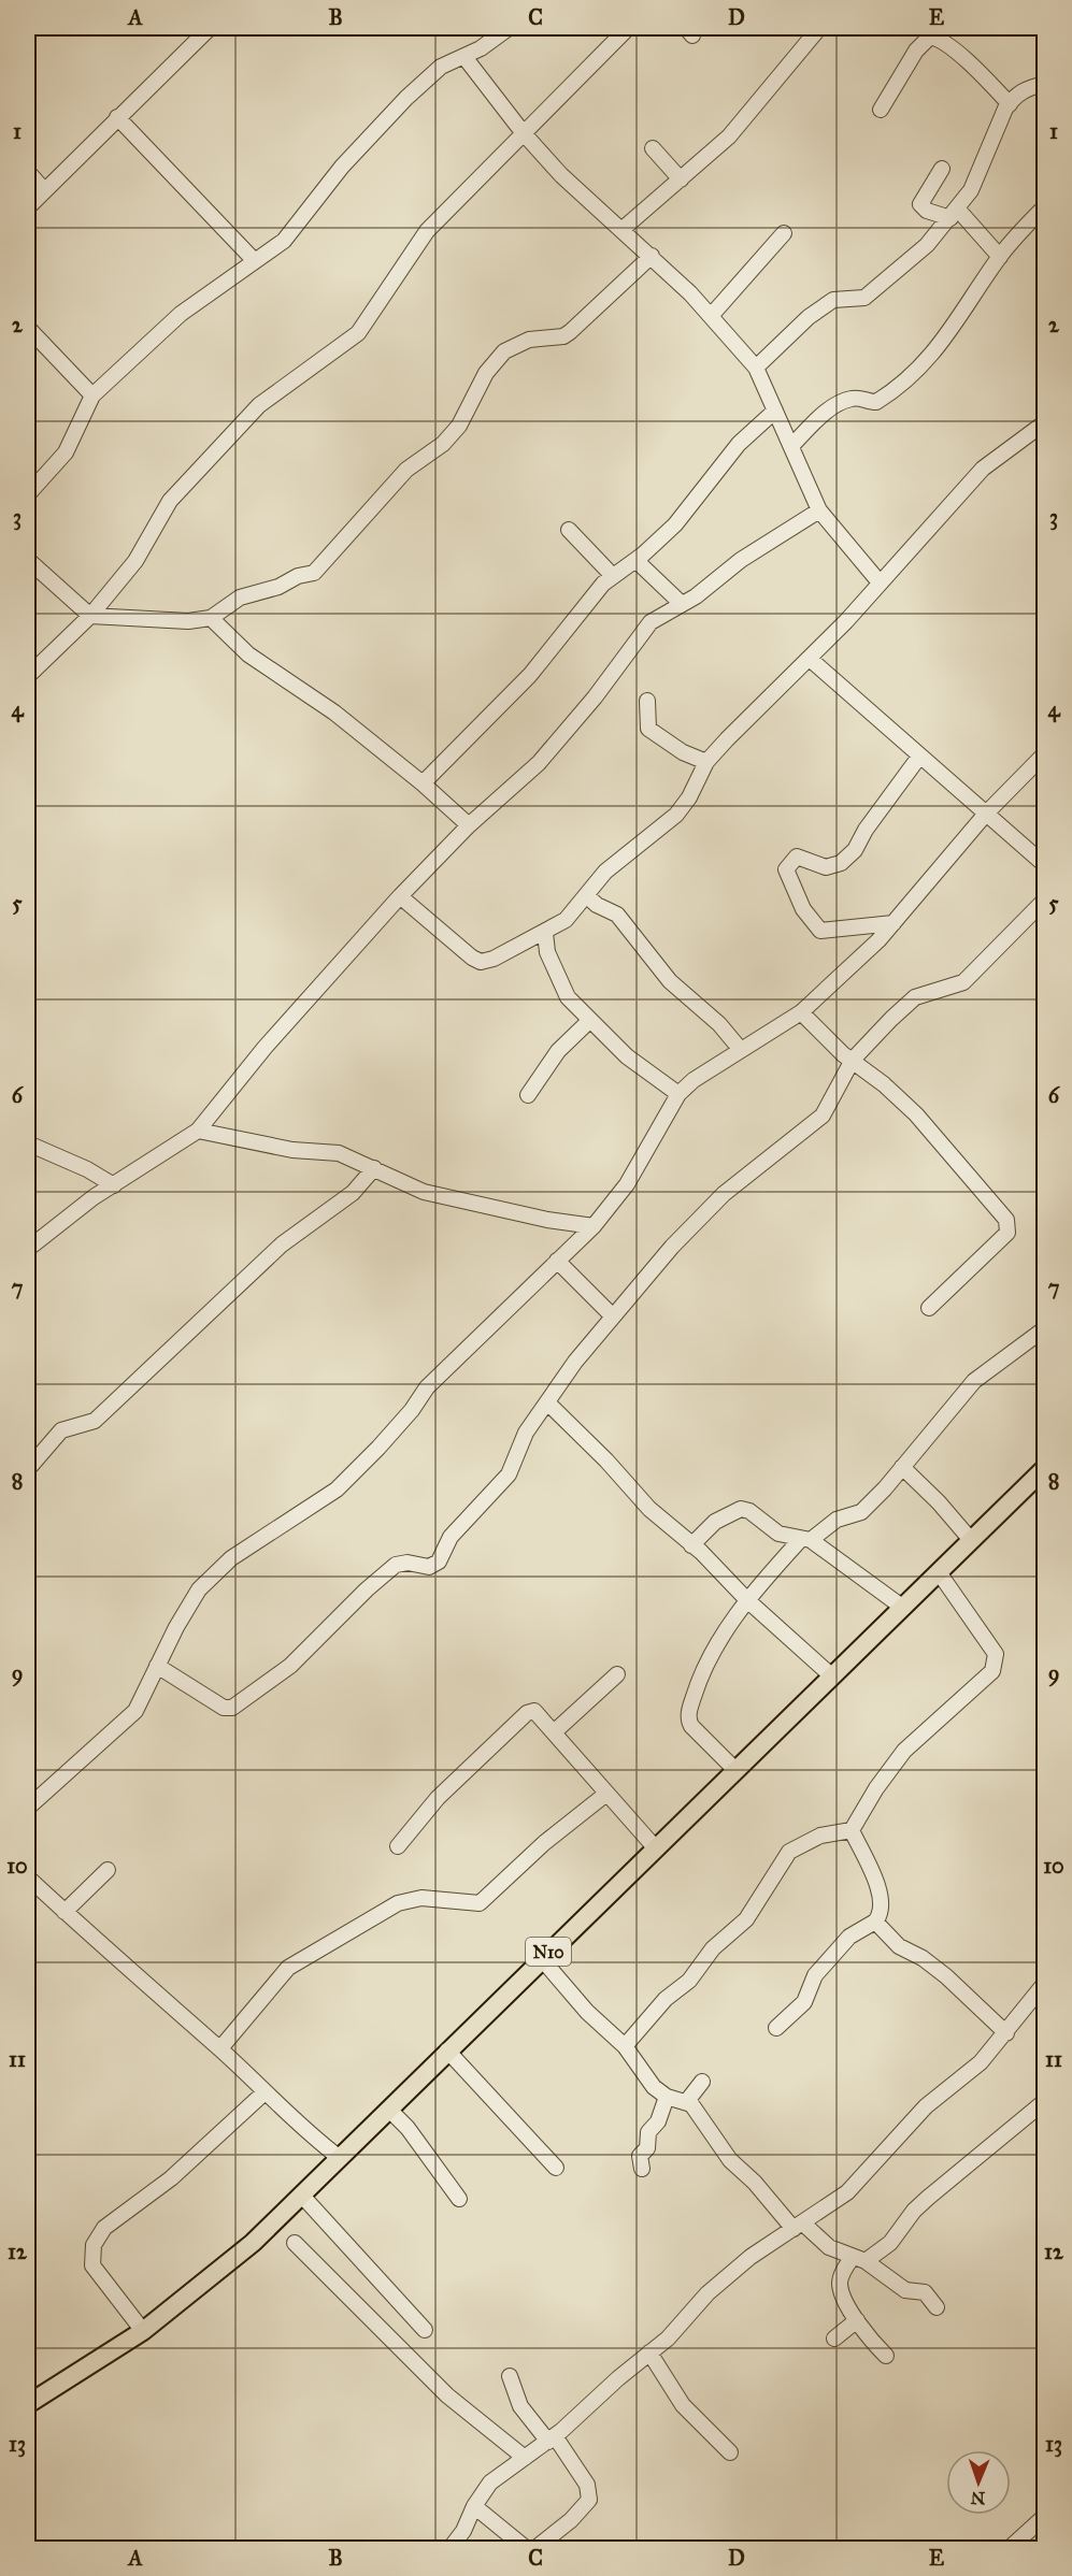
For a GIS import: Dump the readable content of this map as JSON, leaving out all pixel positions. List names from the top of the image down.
{
  "streets": {
    "main road": ["N10"]
  },
  "north": "bottom",
  "grid": {
    "columns": [
      "A",
      "B",
      "C",
      "D",
      "E"
    ],
    "rows": [
      "1",
      "2",
      "3",
      "4",
      "5",
      "6",
      "7",
      "8",
      "9",
      "10",
      "11",
      "12",
      "13"
    ]
  }
}
